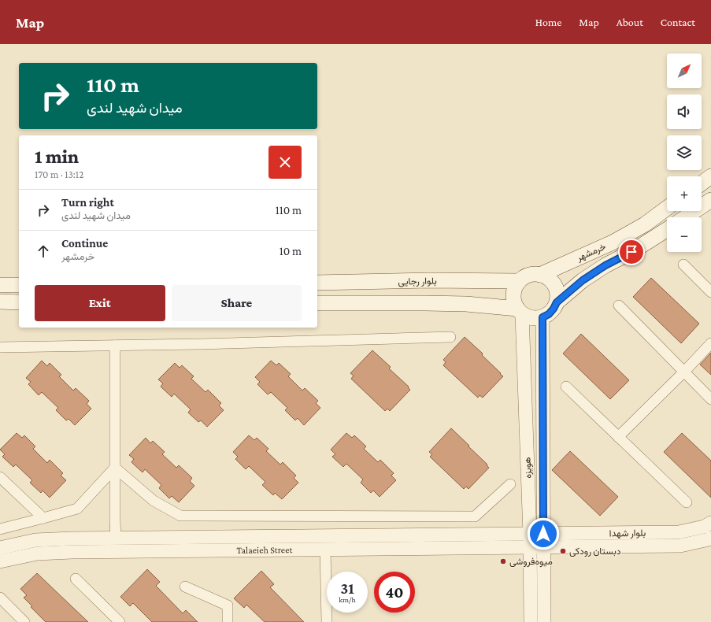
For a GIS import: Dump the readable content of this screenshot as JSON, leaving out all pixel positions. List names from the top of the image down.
{
  "streets": {
    "main road": ["خرمشهر", "بلوار رجایی"],
    "street": ["هویزه", "بلوار شهدا", "Talaeieh Street"]
  },
  "crossings": [
    ["خرمشهر", "بلوار رجایی"],
    ["خرمشهر", "هویزه"],
    ["بلوار رجایی", "هویزه"],
    ["هویزه", "بلوار شهدا"],
    ["هویزه", "Talaeieh Street"],
    ["بلوار شهدا", "Talaeieh Street"]
  ],
  "places": ["دبستان رودکی", "میوه‌فروشی"],
  "north": "top right",
  "page": {
    "header": "Map",
    "nav": [
      "Home",
      "Map",
      "About",
      "Contact"
    ],
    "map_buttons": ["+", "−"],
    "turn": ["110 m", "میدان شهید لندی"],
    "heading": ["1 min", "170 m · 13:12"],
    "list": [
      {
        "name": "Turn right",
        "note": "میدان شهید لندی",
        "value": "110 m"
      },
      {
        "name": "Continue",
        "note": "خرمشهر",
        "value": "10 m"
      }
    ],
    "buttons": ["Exit", "Share"],
    "speed": "31 km/h",
    "limit": "40"
  }
}
